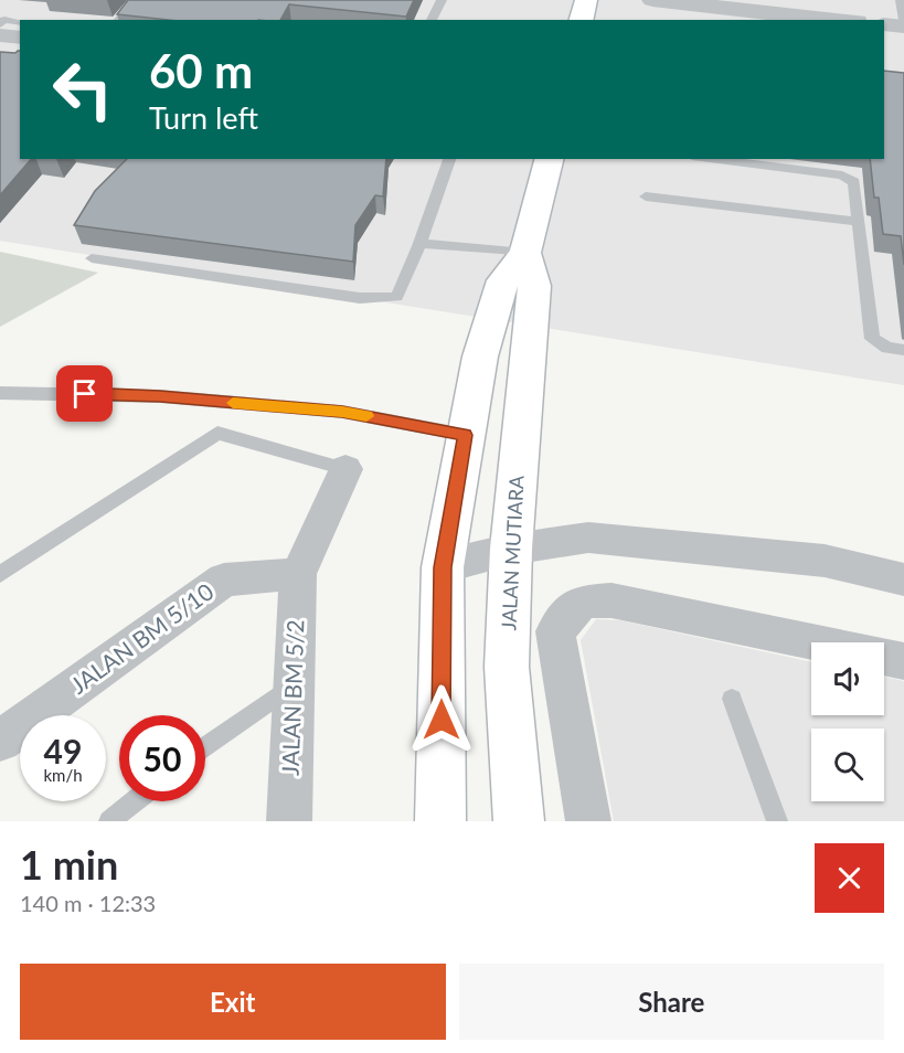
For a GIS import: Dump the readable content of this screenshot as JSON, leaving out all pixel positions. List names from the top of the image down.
{
  "streets": {
    "main road": ["JALAN MUTIARA"],
    "street": ["JALAN BM 5/10", "JALAN BM 5/2"]
  },
  "crossings": [
    ["JALAN BM 5/10", "JALAN BM 5/2"]
  ],
  "page": {
    "turn": ["60 m", "Turn left"],
    "speed": "49 km/h",
    "limit": "50",
    "heading": ["1 min", "140 m · 12:33"],
    "buttons": ["Exit", "Share"]
  }
}
